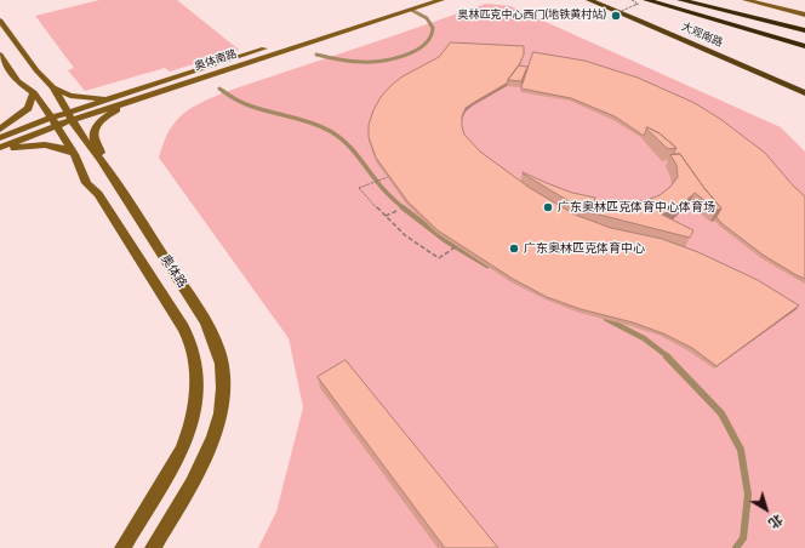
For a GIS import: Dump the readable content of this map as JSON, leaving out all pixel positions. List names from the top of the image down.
{
  "streets": {
    "main road": ["大观南路"],
    "street": ["奥体南路", "奥体路"]
  },
  "crossings": [
    ["奥体南路", "奥体路"]
  ],
  "places": ["奥林匹克中心西门(地铁黄村站)", "广东奥林匹克体育中心体育场", "广东奥林匹克体育中心"],
  "north": "bottom right"
}
